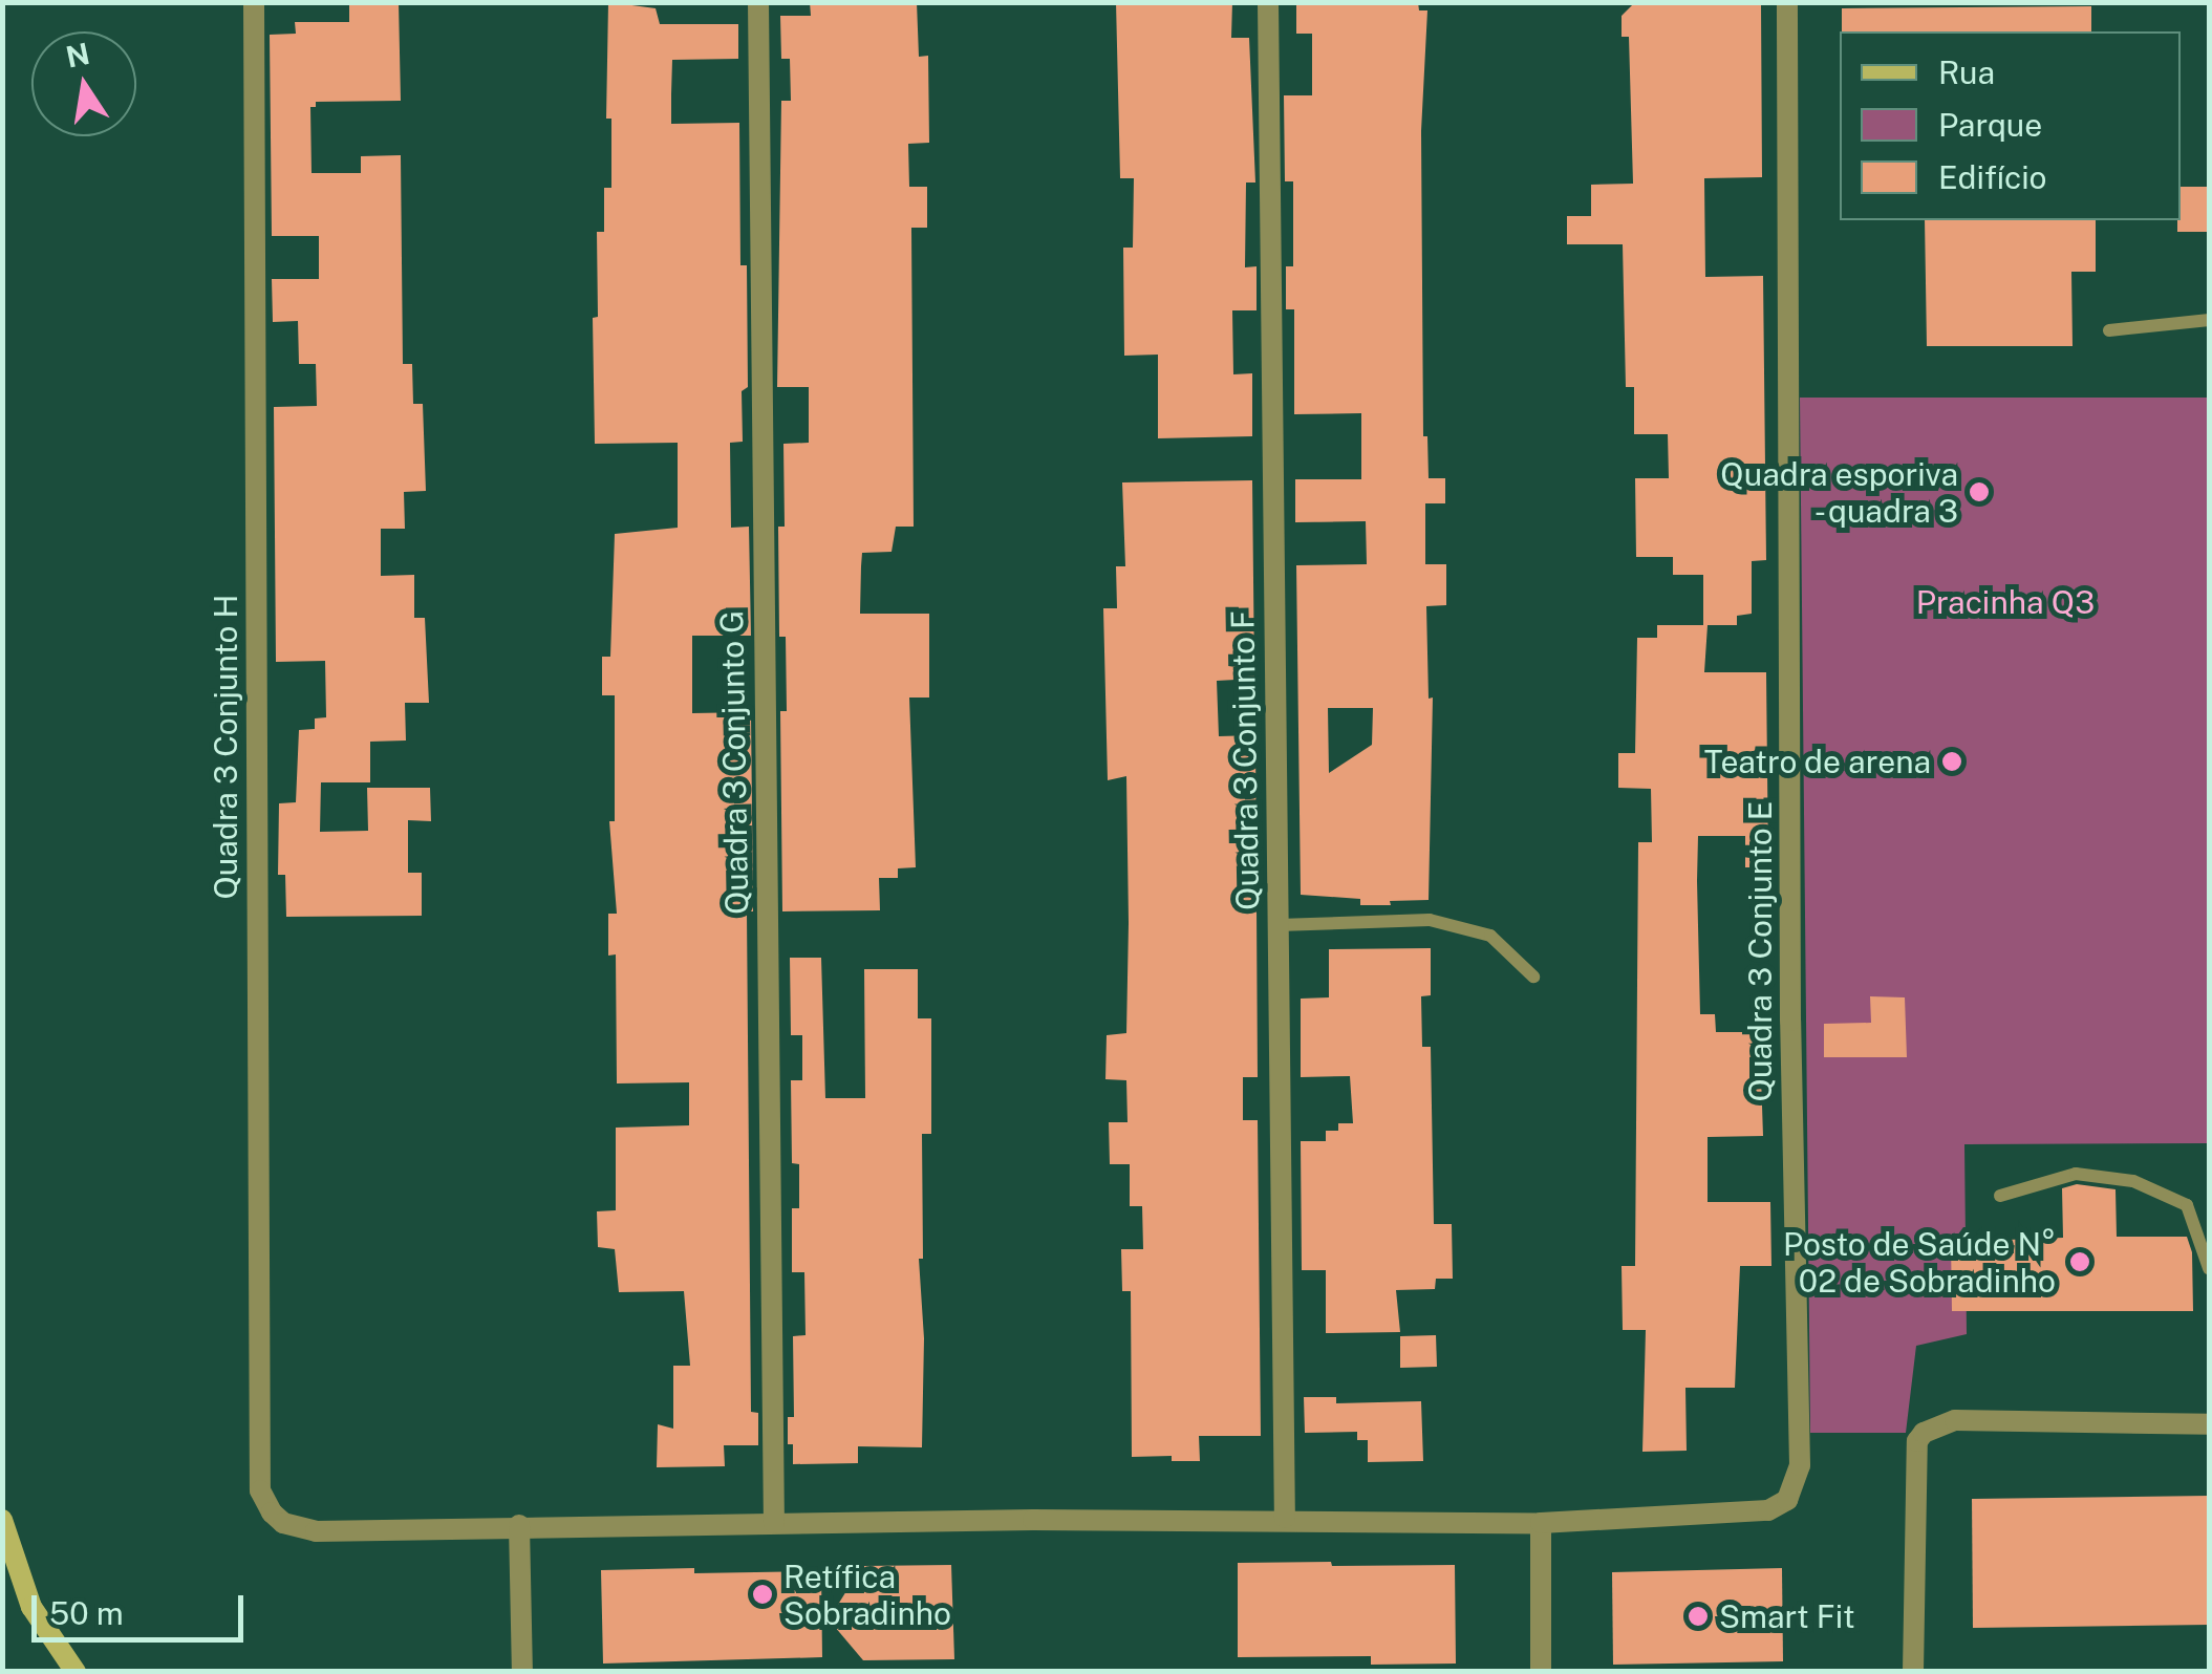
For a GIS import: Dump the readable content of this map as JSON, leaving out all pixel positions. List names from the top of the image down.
{
  "streets": {
    "street": [
      "Quadra 3 Conjunto H",
      "Quadra 3 Conjunto F",
      "Quadra 3 Conjunto G",
      "Quadra 3 Conjunto E"
    ]
  },
  "crossings": [
    ["Quadra 3 Conjunto H", "Quadra 3 Conjunto E"],
    ["Quadra 3 Conjunto F", "Quadra 3 Conjunto E"],
    ["Quadra 3 Conjunto G", "Quadra 3 Conjunto E"]
  ],
  "parks": ["Pracinha Q3"],
  "places": [
    "Quadra esporiva - quadra 3",
    "Teatro de arena",
    "Posto de Saúde N° 02 de Sobradinho",
    "Retífica Sobradinho",
    "Smart Fit"
  ],
  "legend": ["Rua", "Parque", "Edifício"],
  "scale_bar": "50 m",
  "north": "top"
}
